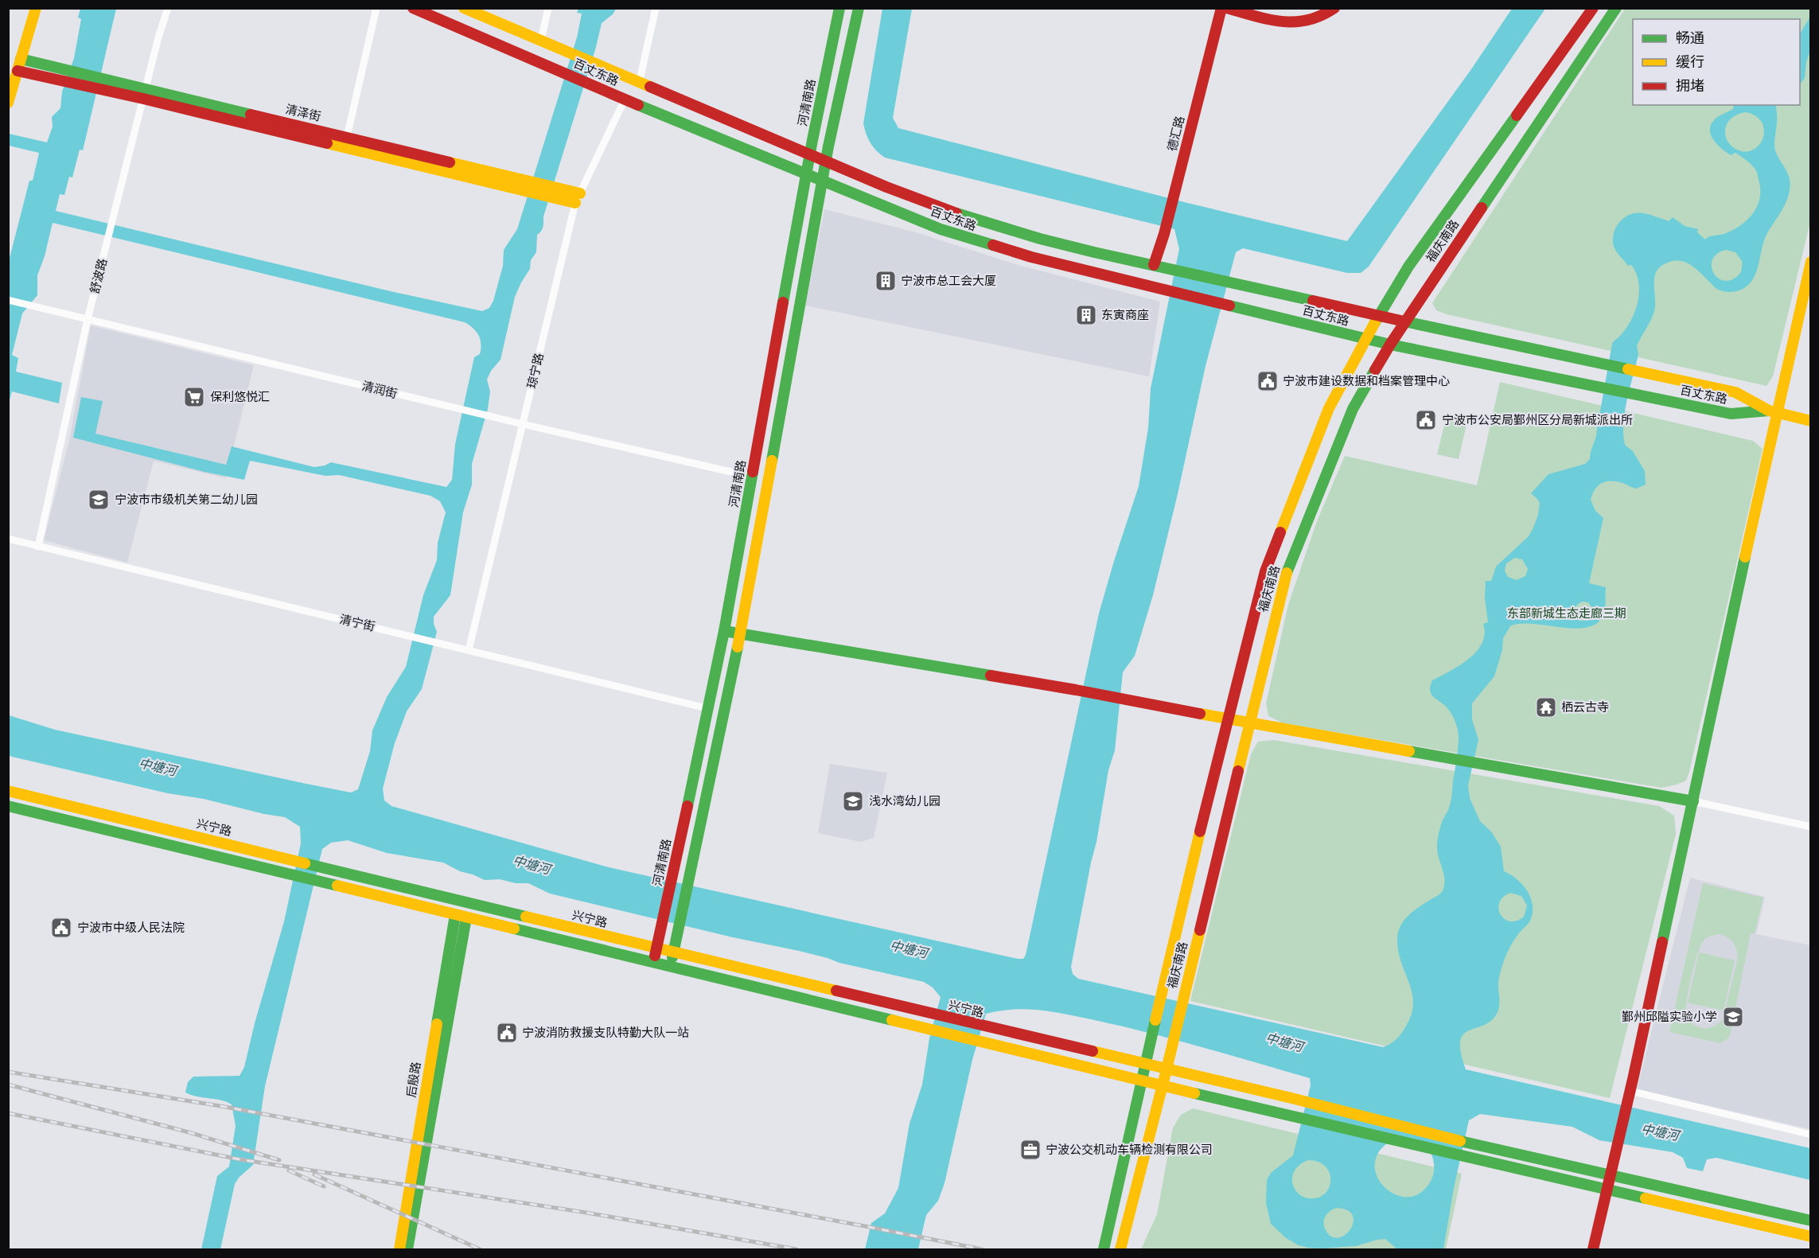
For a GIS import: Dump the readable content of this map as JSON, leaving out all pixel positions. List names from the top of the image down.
{
  "streets": {
    "main road": [
      "百丈东路",
      "河清南路",
      "清泽街",
      "德汇路",
      "福庆南路",
      "兴宁路",
      "后殷路"
    ],
    "street": [
      "舒波路",
      "琼宁路",
      "清润街",
      "清宁街"
    ]
  },
  "crossings": [
    ["百丈东路", "河清南路"],
    ["百丈东路", "德汇路"],
    ["百丈东路", "福庆南路"],
    ["百丈东路", "琼宁路"],
    ["河清南路", "清润街"],
    ["河清南路", "清宁街"],
    ["河清南路", "兴宁路"],
    ["清泽街", "舒波路"],
    ["清泽街", "琼宁路"],
    ["福庆南路", "兴宁路"],
    ["舒波路", "清润街"],
    ["舒波路", "清宁街"],
    ["琼宁路", "清润街"],
    ["琼宁路", "清宁街"]
  ],
  "water": ["中塘河"],
  "parks": ["东部新城生态走廊三期"],
  "places": {
    "building": ["宁波市总工会大厦", "东寅商座"],
    "public building": [
      "宁波市建设数据和档案管理中心",
      "宁波市公安局鄞州区分局新城派出所",
      "宁波市中级人民法院",
      "宁波消防救援支队特勤大队一站"
    ],
    "supermarket": ["保利悠悦汇"],
    "school or university": ["宁波市市级机关第二幼儿园", "浅水湾幼儿园", "鄞州邱隘实验小学"],
    "temple": ["栖云古寺"],
    "office": ["宁波公交机动车辆检测有限公司"]
  },
  "legend": ["畅通", "缓行", "拥堵"]
}
